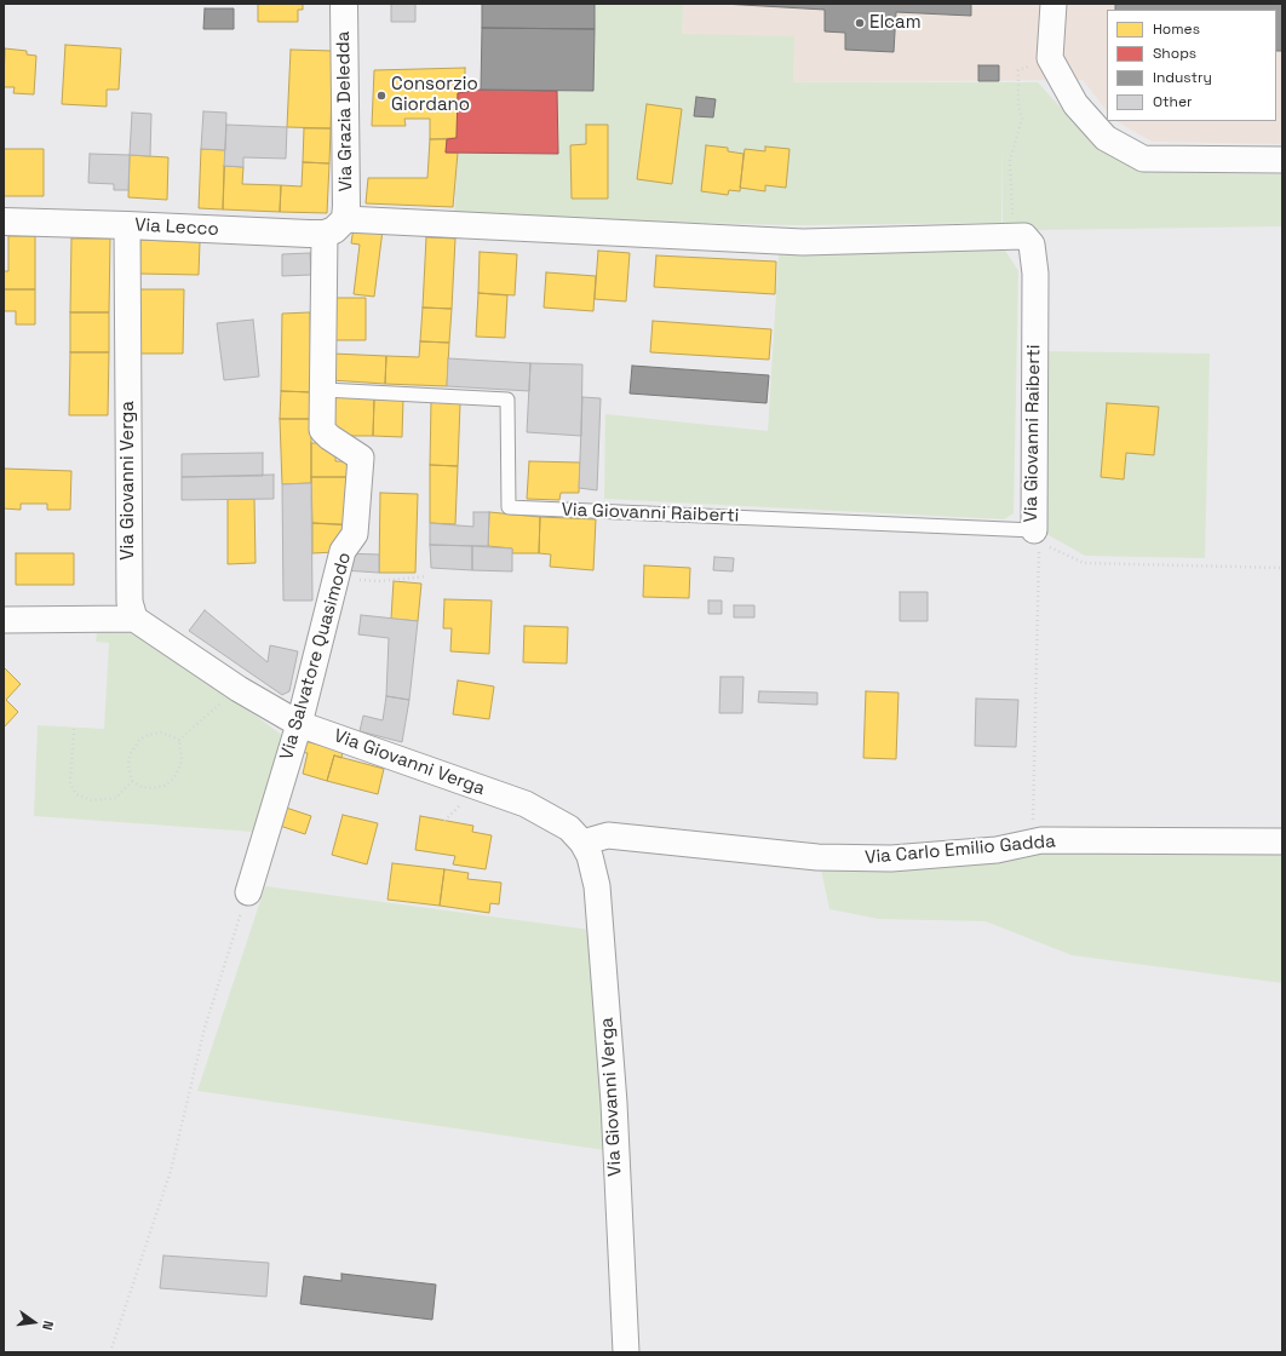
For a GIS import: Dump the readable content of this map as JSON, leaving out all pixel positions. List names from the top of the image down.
{
  "streets": {
    "street": [
      "Via Grazia Deledda",
      "Via Lecco",
      "Via Giovanni Raiberti",
      "Via Giovanni Verga",
      "Via Salvatore Quasimodo",
      "Via Carlo Emilio Gadda"
    ]
  },
  "crossings": [
    ["Via Grazia Deledda", "Via Lecco"],
    ["Via Grazia Deledda", "Via Giovanni Raiberti"],
    ["Via Grazia Deledda", "Via Salvatore Quasimodo"],
    ["Via Lecco", "Via Giovanni Raiberti"],
    ["Via Lecco", "Via Giovanni Verga"],
    ["Via Lecco", "Via Salvatore Quasimodo"],
    ["Via Giovanni Raiberti", "Via Salvatore Quasimodo"],
    ["Via Giovanni Verga", "Via Salvatore Quasimodo"],
    ["Via Giovanni Verga", "Via Carlo Emilio Gadda"]
  ],
  "places": ["Elcam", "Consorzio Giordano"],
  "legend": [
    "Homes",
    "Shops",
    "Industry",
    "Other"
  ],
  "north": "right"
}
